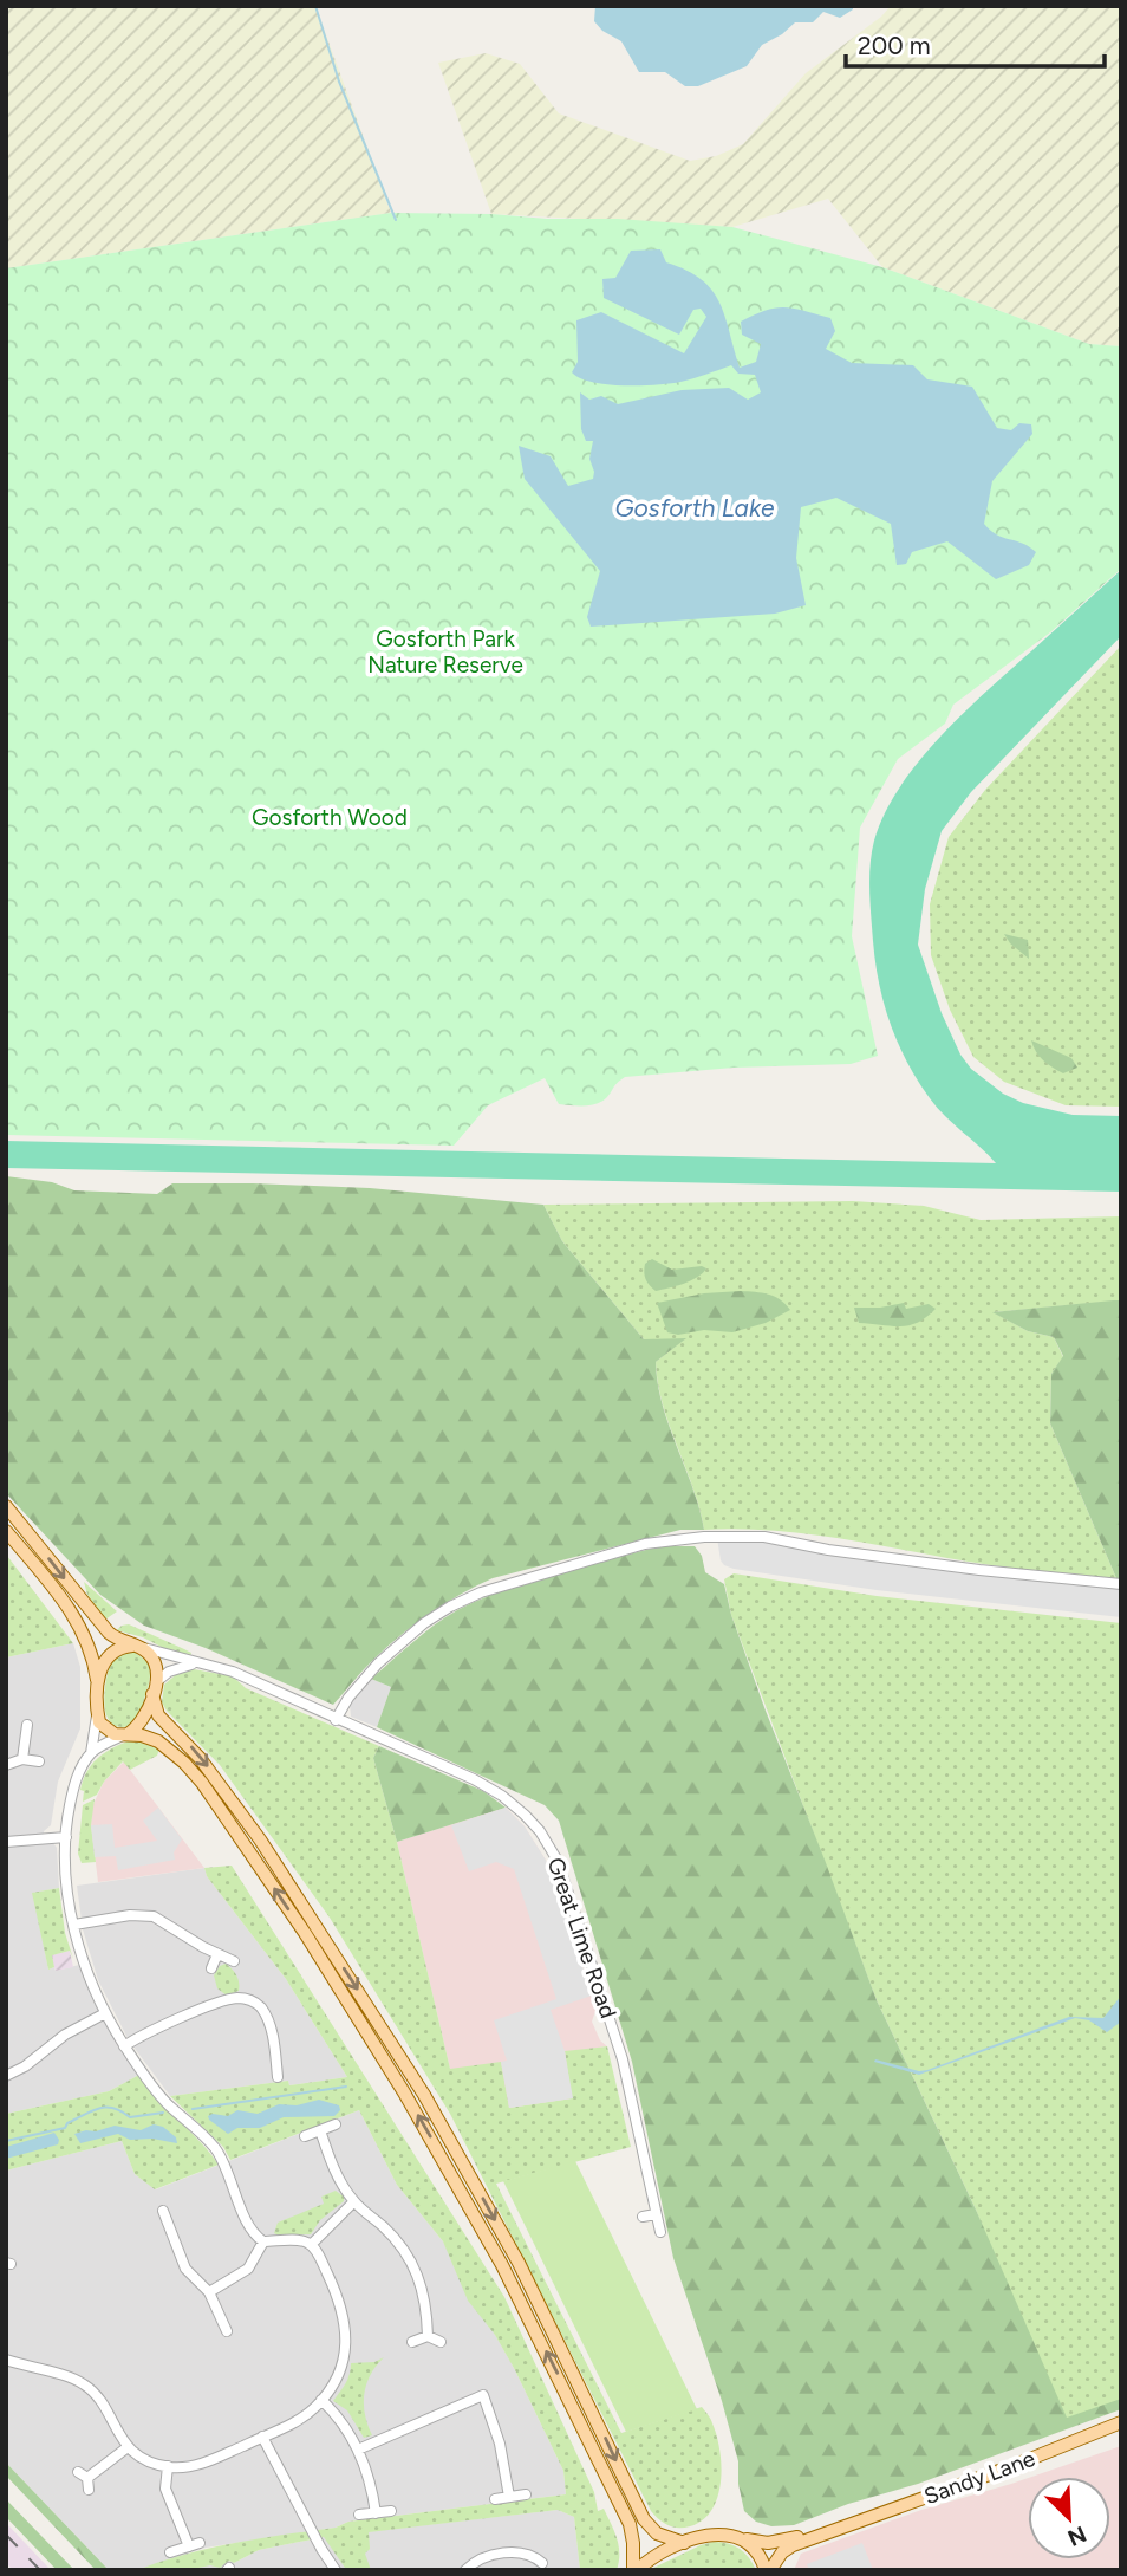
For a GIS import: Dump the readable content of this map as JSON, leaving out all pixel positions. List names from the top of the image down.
{
  "streets": {
    "main road": ["Sandy Lane"],
    "street": ["Great Lime Road"]
  },
  "water": ["Gosforth Lake"],
  "parks": ["Gosforth Park Nature Reserve", "Gosforth Wood"],
  "scale_bar": "200 m",
  "north": "bottom right"
}
